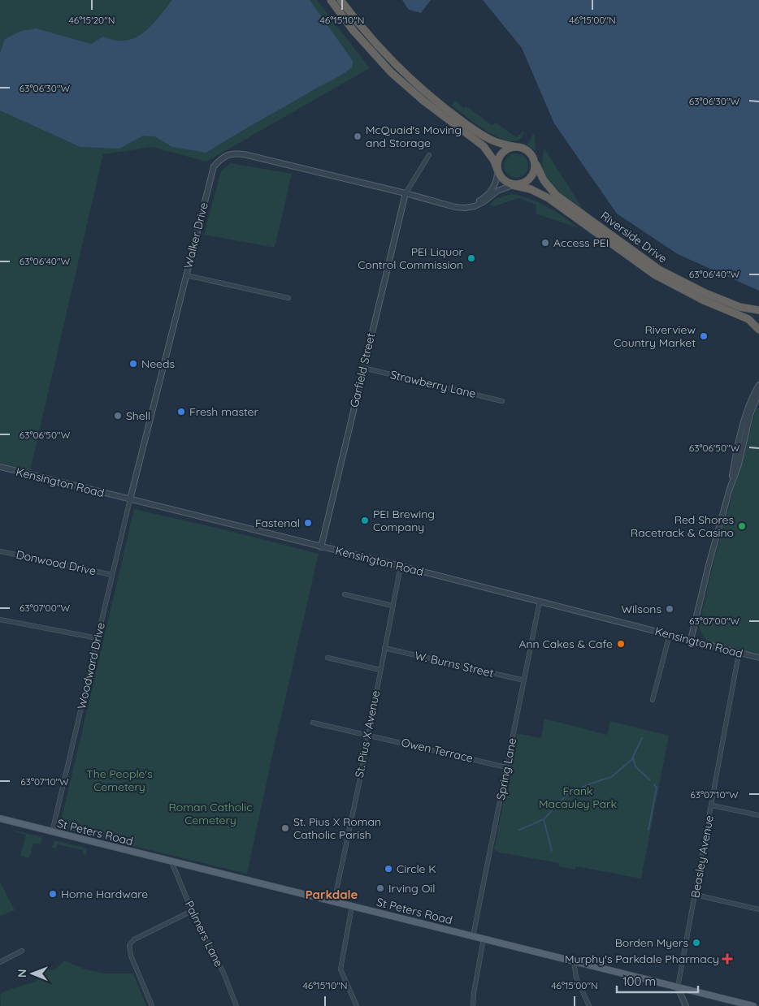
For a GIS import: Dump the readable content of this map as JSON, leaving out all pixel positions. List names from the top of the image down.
{
  "streets": {
    "highway": ["Riverside Drive"],
    "main road": ["St Peters Road"],
    "street": [
      "Walker Drive",
      "Garfield Street",
      "Strawberry Lane",
      "Kensington Road",
      "Donwood Drive",
      "W. Burns Street",
      "Woodward Drive",
      "St. Pius X Avenue",
      "Owen Terrace",
      "Spring Lane",
      "Beasley Avenue",
      "Palmers Lane"
    ]
  },
  "crossings": [
    ["Walker Drive", "Garfield Street"],
    ["Walker Drive", "Kensington Road"],
    ["Walker Drive", "Woodward Drive"],
    ["Garfield Street", "Strawberry Lane"],
    ["Garfield Street", "Kensington Road"],
    ["Kensington Road", "Woodward Drive"],
    ["Kensington Road", "St. Pius X Avenue"],
    ["Kensington Road", "Spring Lane"],
    ["Kensington Road", "Beasley Avenue"],
    ["Donwood Drive", "Woodward Drive"],
    ["W. Burns Street", "St. Pius X Avenue"],
    ["W. Burns Street", "Spring Lane"],
    ["Woodward Drive", "St Peters Road"],
    ["St. Pius X Avenue", "Owen Terrace"],
    ["St. Pius X Avenue", "St Peters Road"],
    ["Owen Terrace", "Spring Lane"],
    ["Spring Lane", "St Peters Road"],
    ["St Peters Road", "Beasley Avenue"],
    ["St Peters Road", "Palmers Lane"]
  ],
  "districts": ["Parkdale"],
  "parks": ["The People's Cemetery", "Frank Macauley Park", "Roman Catholic Cemetery"],
  "places": {
    "other": [
      "McQuaid's Moving and Storage",
      "Access PEI",
      "PEI Liquor Control Commission",
      "Riverview Country Market",
      "Needs",
      "Fresh master",
      "Shell",
      "PEI Brewing Company",
      "Fastenal",
      "Red Shores Racetrack & Casino",
      "Wilsons",
      "Ann Cakes & Cafe",
      "St. Pius X Roman Catholic Parish",
      "Circle K",
      "Irving Oil",
      "Home Hardware",
      "Borden Myers"
    ],
    "health": ["Murphy's Parkdale Pharmacy"]
  },
  "scale_bar": "100 m",
  "north": "left",
  "coordinates": [
    "46°15'20\"N",
    "46°15'10\"N",
    "46°15'00\"N",
    "63°06'30\"W",
    "63°06'40\"W",
    "63°06'50\"W",
    "63°07'00\"W",
    "63°07'10\"W"
  ]
}
